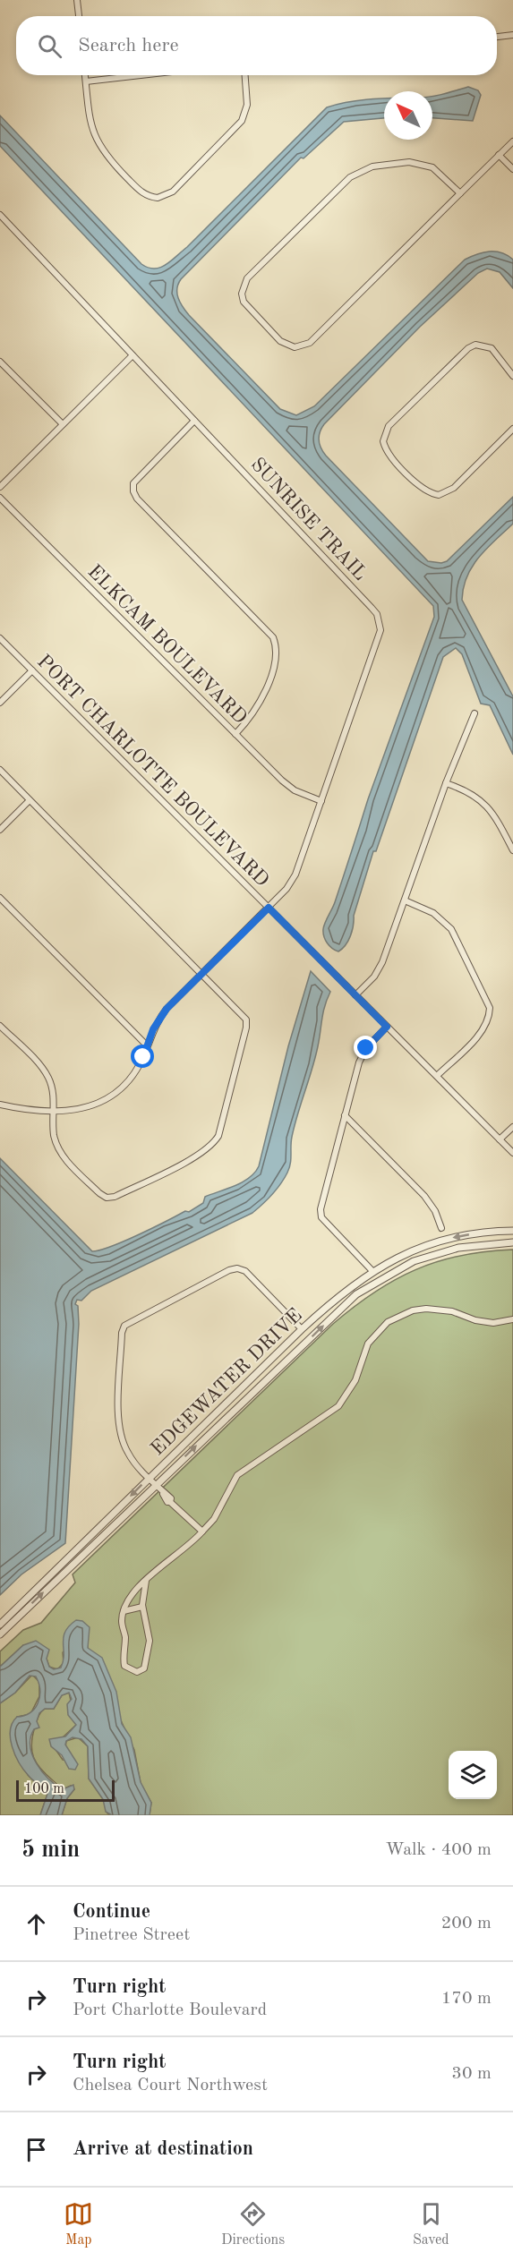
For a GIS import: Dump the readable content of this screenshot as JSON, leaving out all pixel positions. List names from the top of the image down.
{
  "streets": {
    "street": [
      "SUNRISE TRAIL",
      "ELKCAM BOULEVARD",
      "PORT CHARLOTTE BOULEVARD",
      "EDGEWATER DRIVE"
    ]
  },
  "crossings": [
    ["SUNRISE TRAIL", "ELKCAM BOULEVARD"],
    ["SUNRISE TRAIL", "PORT CHARLOTTE BOULEVARD"]
  ],
  "scale_bar": "100 m",
  "north": "top left",
  "page": {
    "search": "Search here",
    "scale": "100 m",
    "heading": ["5 min", "Walk · 400 m"],
    "list": [
      ["Continue", "Pinetree Street", "200 m"],
      ["Turn right", "Port Charlotte Boulevard", "170 m"],
      ["Turn right", "Chelsea Court Northwest", "30 m"],
      "Arrive at destination"
    ],
    "nav": ["Map", "Directions", "Saved"]
  }
}
